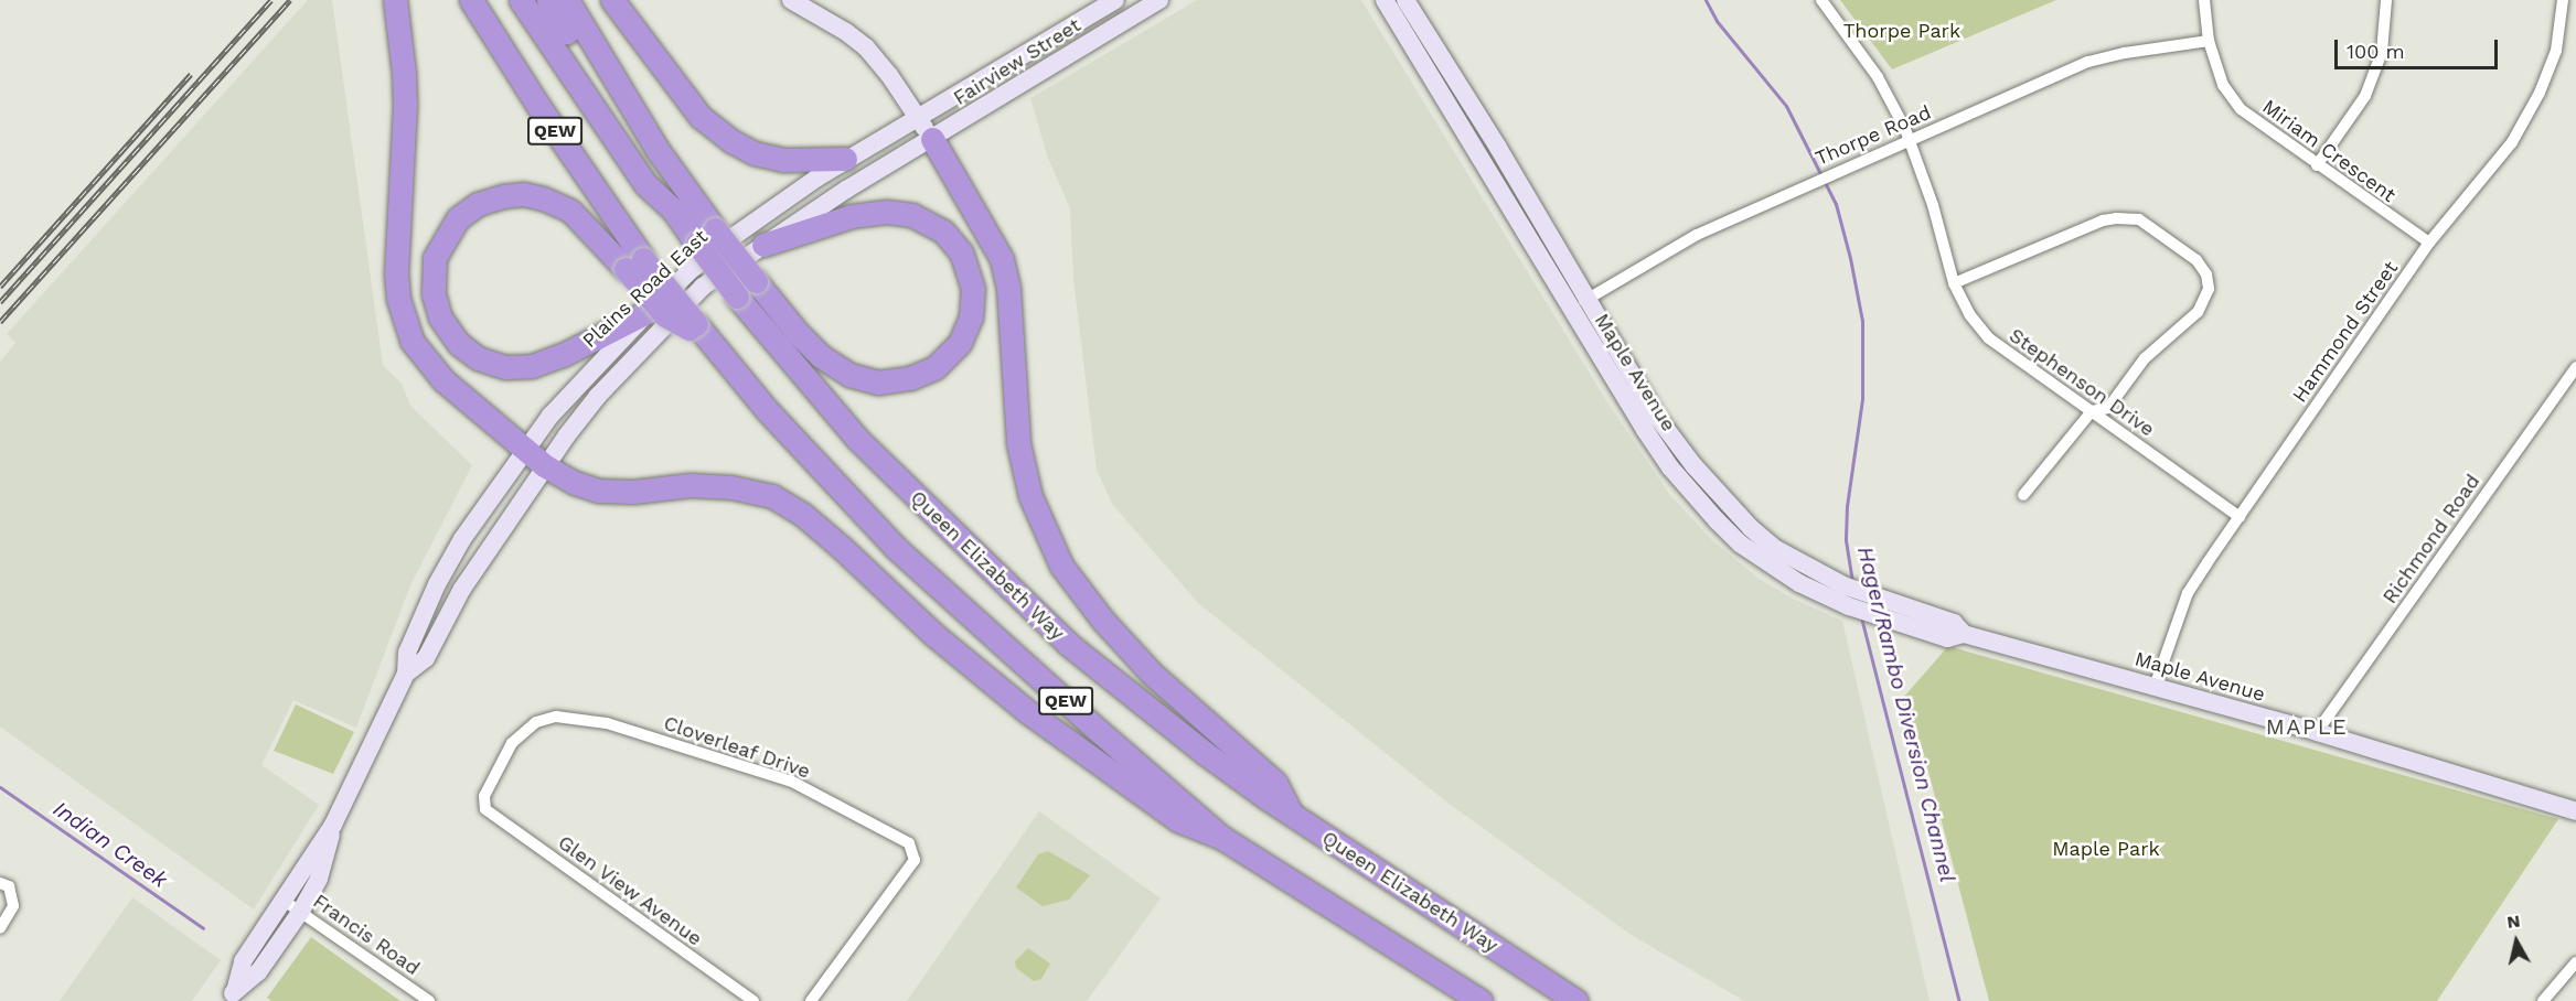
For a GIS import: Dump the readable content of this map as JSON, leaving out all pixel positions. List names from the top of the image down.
{
  "streets": {
    "highway": ["QEW", "Queen Elizabeth Way"],
    "main road": ["Fairview Street", "Plains Road East", "Maple Avenue"],
    "street": [
      "Thorpe Road",
      "Miriam Crescent",
      "Hammond Street",
      "Stephenson Drive",
      "Richmond Road",
      "Cloverleaf Drive",
      "Glen View Avenue",
      "Francis Road"
    ]
  },
  "crossings": [
    ["Fairview Street", "Plains Road East"],
    ["Thorpe Road", "Miriam Crescent"],
    ["Thorpe Road", "Maple Avenue"],
    ["Thorpe Road", "Stephenson Drive"],
    ["Miriam Crescent", "Hammond Street"],
    ["Plains Road East", "Francis Road"],
    ["Hammond Street", "Maple Avenue"],
    ["Hammond Street", "Stephenson Drive"],
    ["Maple Avenue", "Richmond Road"],
    ["Cloverleaf Drive", "Glen View Avenue"]
  ],
  "districts": ["MAPLE"],
  "water": ["Hager/Rambo Diversion Channel", "Indian Creek"],
  "parks": ["Thorpe Park", "Maple Park"],
  "scale_bar": "100 m",
  "north": "top"
}
